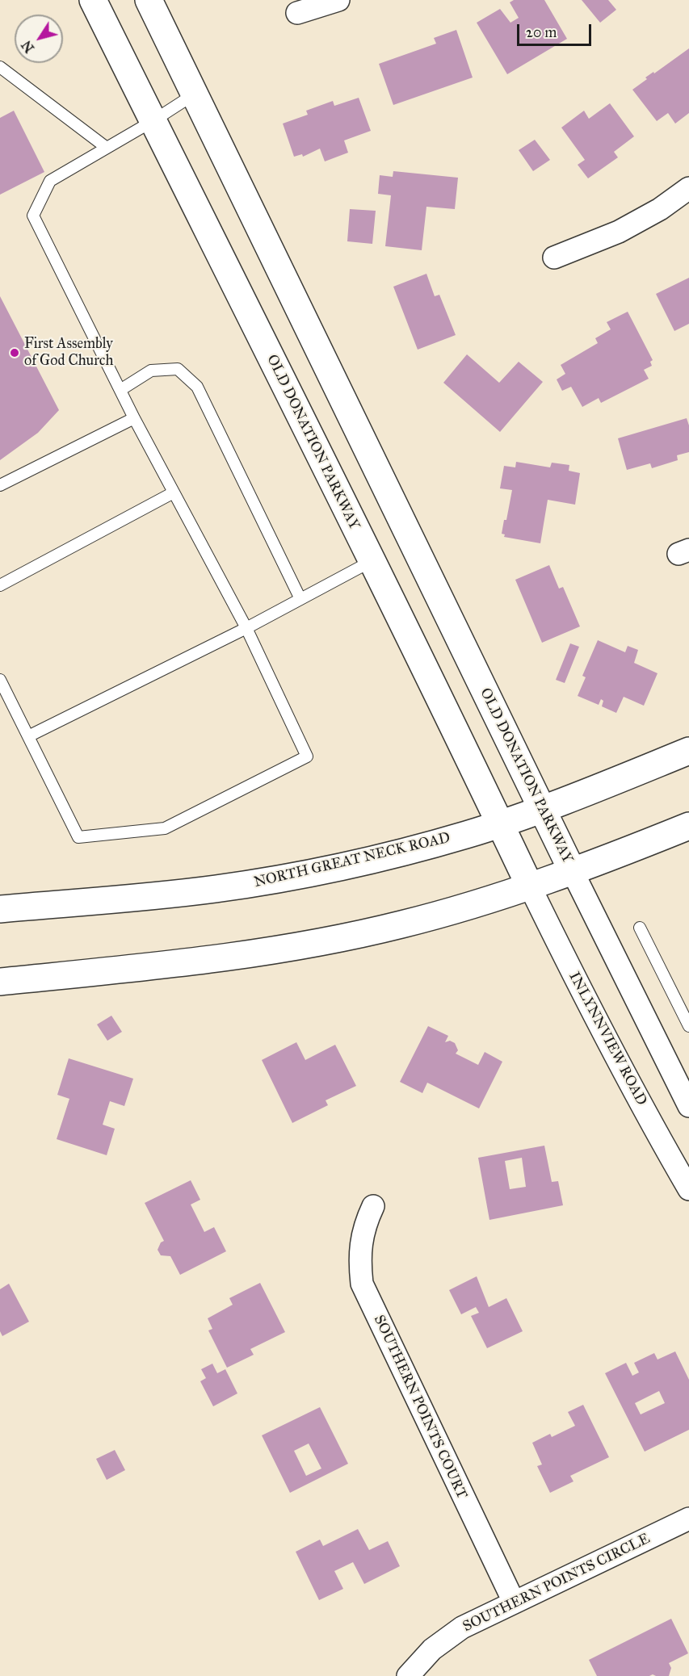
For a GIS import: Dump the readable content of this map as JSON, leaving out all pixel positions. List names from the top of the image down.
{
  "streets": {
    "street": [
      "OLD DONATION PARKWAY",
      "NORTH GREAT NECK ROAD",
      "INLYNNVIEW ROAD",
      "SOUTHERN POINTS COURT",
      "SOUTHERN POINTS CIRCLE"
    ]
  },
  "crossings": [
    ["OLD DONATION PARKWAY", "NORTH GREAT NECK ROAD"],
    ["OLD DONATION PARKWAY", "INLYNNVIEW ROAD"],
    ["SOUTHERN POINTS COURT", "SOUTHERN POINTS CIRCLE"]
  ],
  "places": ["First Assembly of God Church"],
  "scale_bar": "20 m",
  "north": "bottom left"
}
